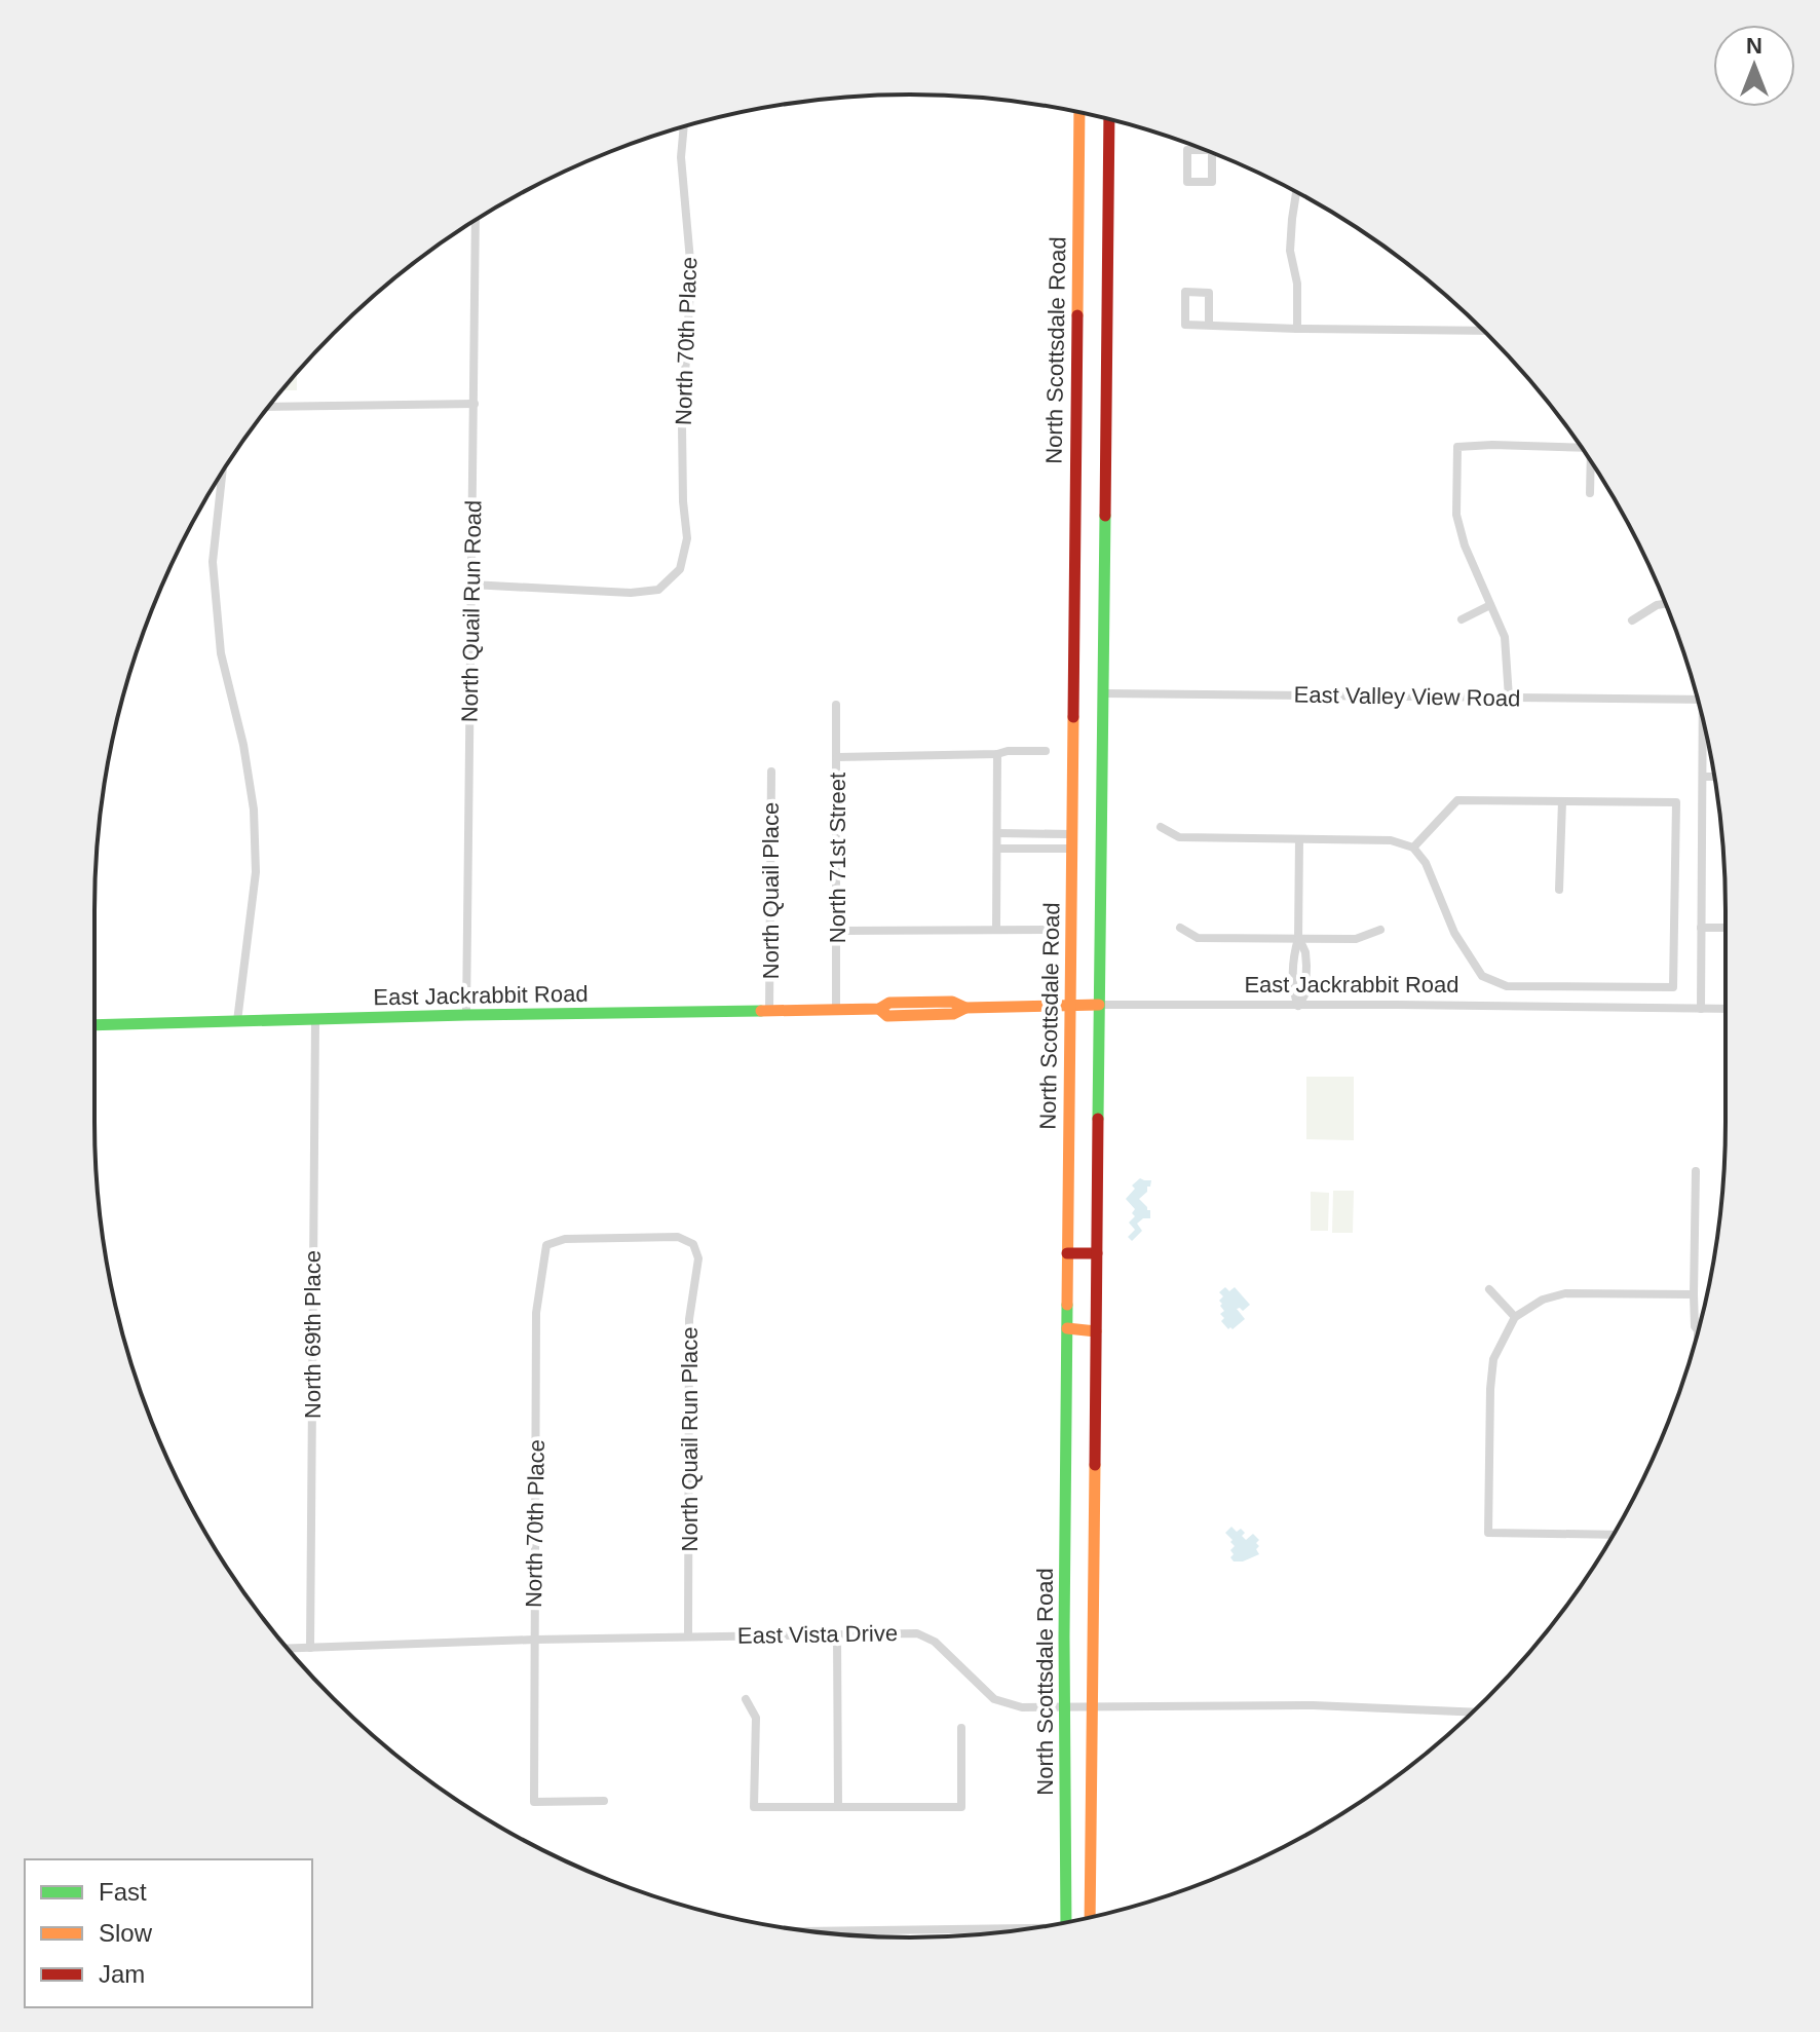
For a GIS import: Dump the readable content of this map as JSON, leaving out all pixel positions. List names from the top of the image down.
{
  "streets": {
    "main road": ["North Scottsdale Road", "East Jackrabbit Road"],
    "street": [
      "North 70th Place",
      "North Quail Run Road",
      "East Valley View Road",
      "North 71st Street",
      "North Quail Place",
      "North 69th Place",
      "North Quail Run Place",
      "East Vista Drive"
    ]
  },
  "crossings": [
    ["North 70th Place", "North Quail Run Road"],
    ["North 70th Place", "North Quail Run Place"],
    ["North 70th Place", "East Vista Drive"],
    ["North Scottsdale Road", "East Valley View Road"],
    ["North Scottsdale Road", "East Jackrabbit Road"],
    ["North Scottsdale Road", "East Vista Drive"],
    ["North Quail Run Road", "East Jackrabbit Road"],
    ["North 71st Street", "East Jackrabbit Road"],
    ["North Quail Place", "East Jackrabbit Road"],
    ["East Jackrabbit Road", "North 69th Place"],
    ["North 69th Place", "East Vista Drive"],
    ["North Quail Run Place", "East Vista Drive"]
  ],
  "legend": ["Fast", "Slow", "Jam"],
  "north": "top"
}
